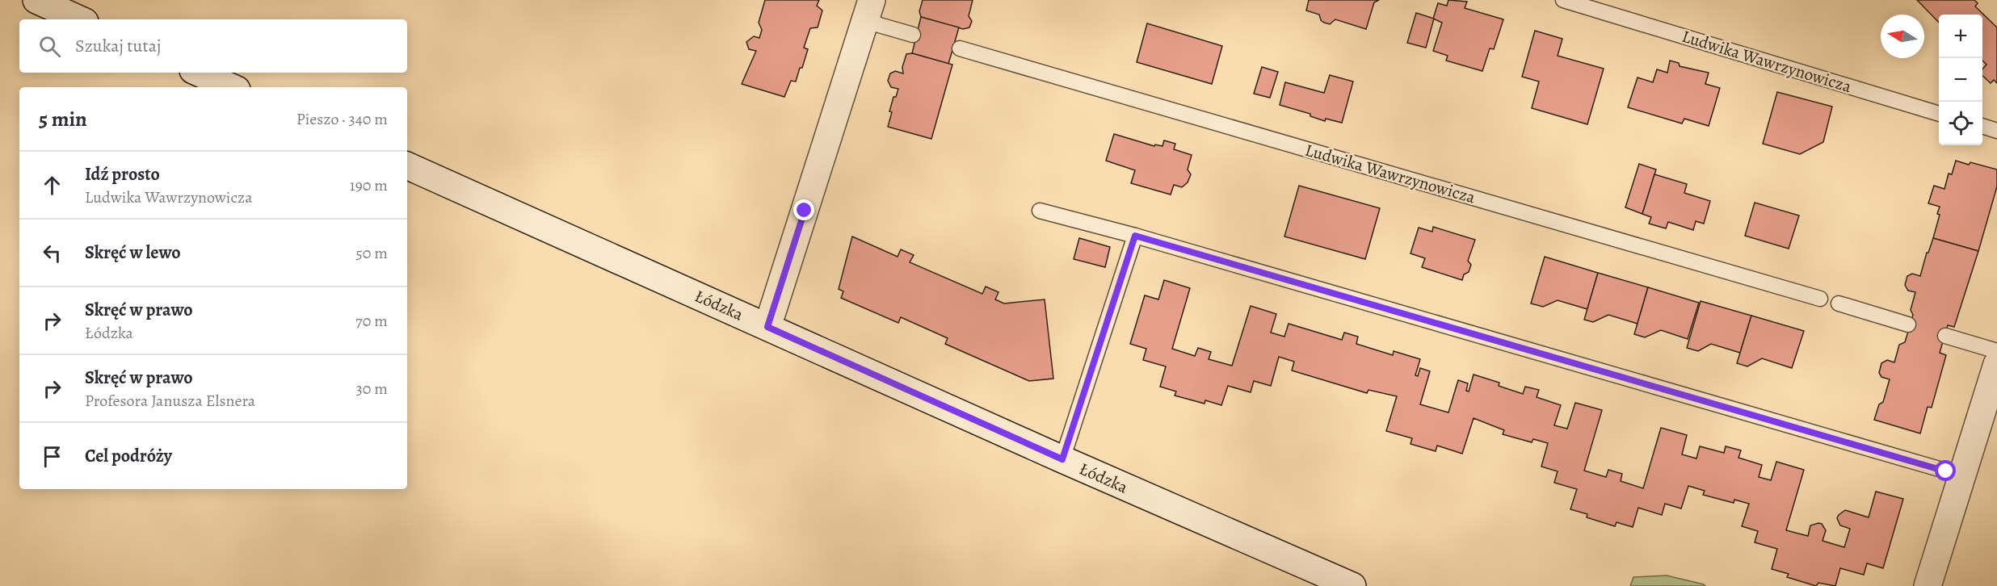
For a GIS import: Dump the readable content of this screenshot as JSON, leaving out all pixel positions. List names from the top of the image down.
{
  "streets": {
    "street": ["Łódzka"],
    "lane": ["Ludwika Wawrzynowicza"]
  },
  "north": "left",
  "page": {
    "map_buttons": ["+", "−"],
    "search": "Szukaj tutaj",
    "heading": ["5 min", "Pieszo · 340 m"],
    "list": [
      ["Idź prosto", "Ludwika Wawrzynowicza", "190 m"],
      ["Skręć w lewo", "50 m"],
      ["Skręć w prawo", "Łódzka", "70 m"],
      ["Skręć w prawo", "Profesora Janusza Elsnera", "30 m"],
      "Cel podróży"
    ]
  }
}
